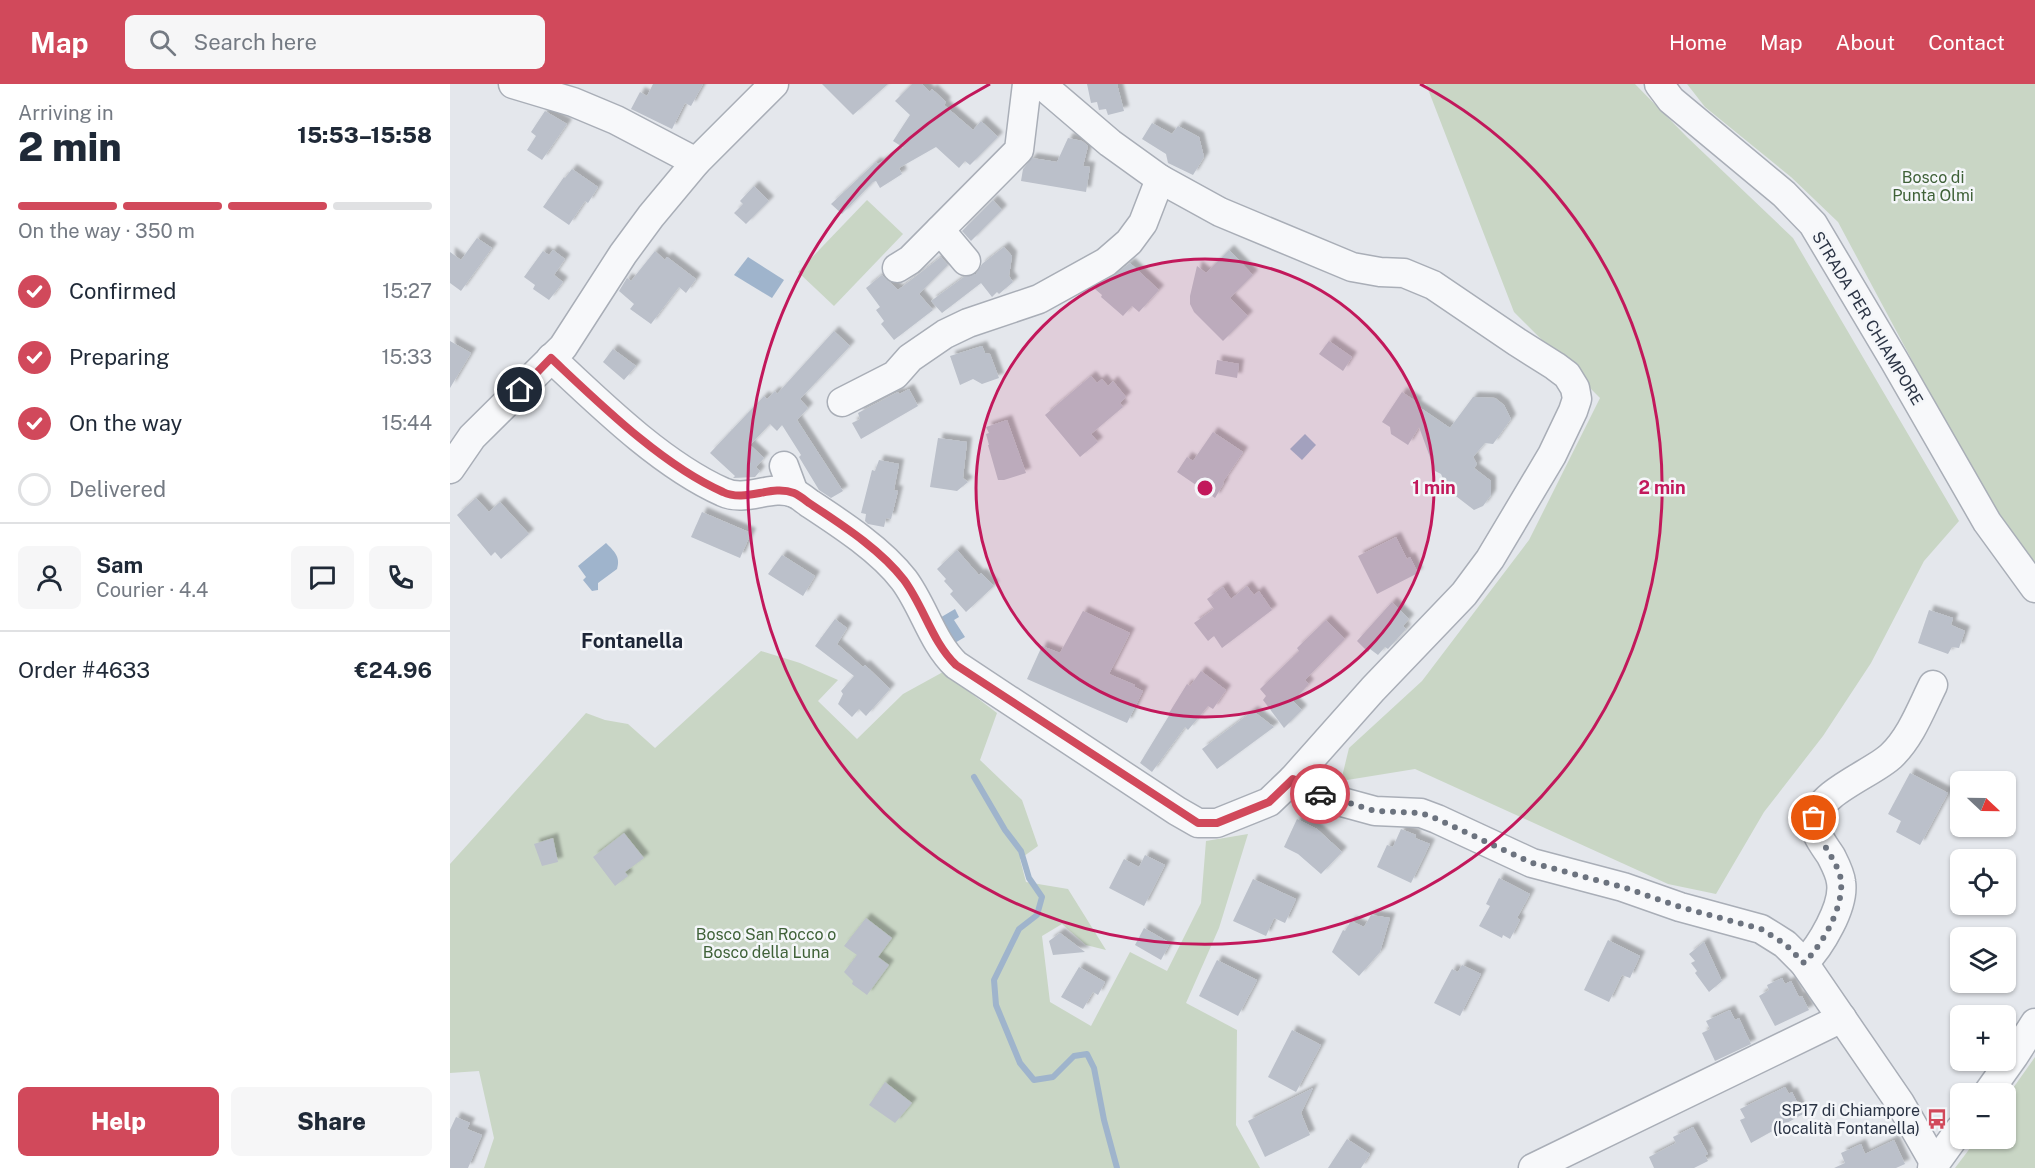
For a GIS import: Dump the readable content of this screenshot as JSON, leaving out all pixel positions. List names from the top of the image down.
{
  "streets": {
    "street": ["STRADA PER CHIAMPORE"]
  },
  "districts": ["Fontanella"],
  "parks": ["Bosco di Punta Olmi", "Bosco San Rocco o Bosco della Luna"],
  "places": {
    "bus stop": ["SP17 di Chiampore (località Fontanella)"]
  },
  "north": "right",
  "page": {
    "header": "Map",
    "search": "Search here",
    "nav": [
      "Home",
      "Map",
      "About",
      "Contact"
    ],
    "heading": ["2 min", "Arriving in", "15:53–15:58"],
    "panel": [
      "Sam",
      "Courier · 4.4",
      "Order #4633",
      "€24.96"
    ],
    "bar": "On the way · 350 m",
    "list": [
      ["Confirmed", "15:27"],
      ["Preparing", "15:33"],
      ["On the way", "15:44"],
      "Delivered"
    ],
    "map_buttons": ["+", "−"],
    "buttons": ["Help", "Share"]
  },
  "rings": ["1 min", "2 min"]
}
